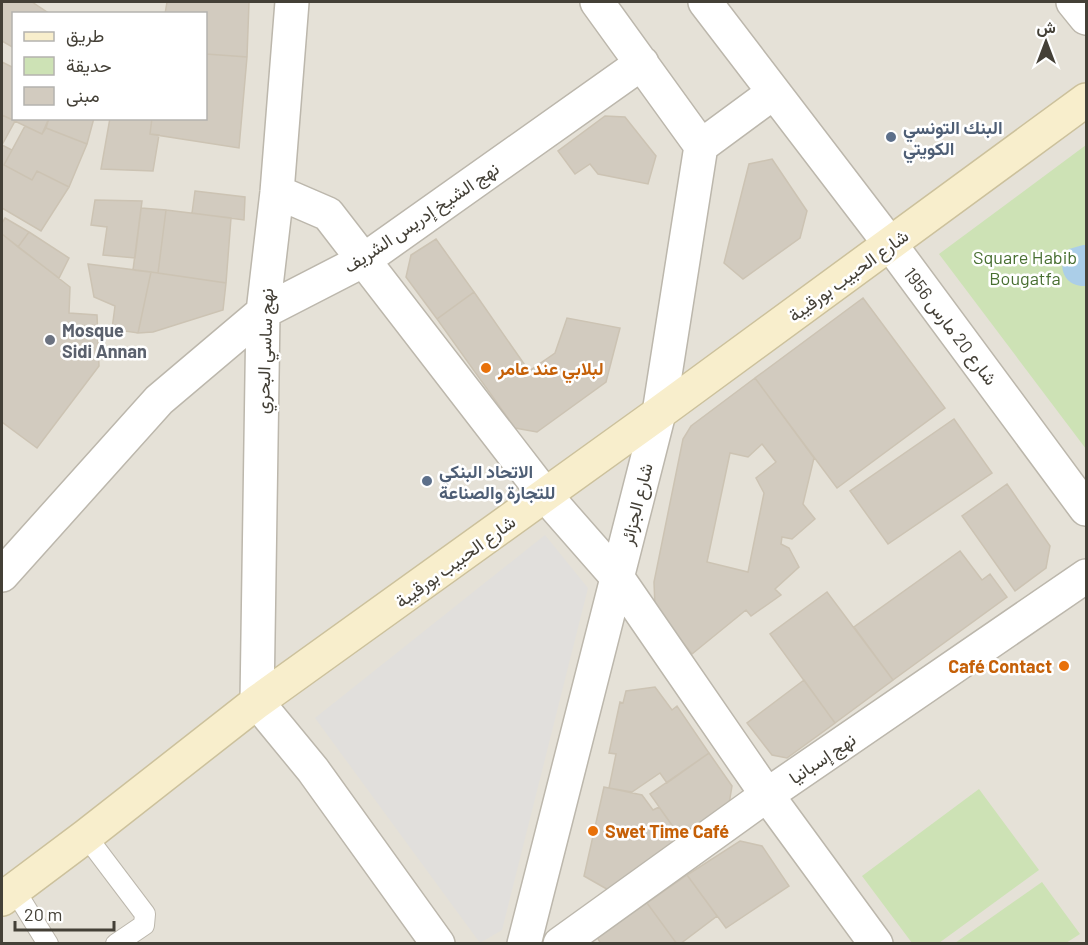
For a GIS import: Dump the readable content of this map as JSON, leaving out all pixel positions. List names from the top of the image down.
{
  "streets": {
    "main road": ["شارع الحبيب بورقيبة"],
    "street": [
      "نهج الشيخ إدريس الشريف",
      "شارع 20 مارس 1956",
      "نهج ساسي البحري",
      "شارع الجزائر",
      "نهج إسبانيا"
    ]
  },
  "crossings": [
    ["نهج الشيخ إدريس الشريف", "نهج ساسي البحري"],
    ["شارع الحبيب بورقيبة", "شارع 20 مارس 1956"],
    ["شارع الحبيب بورقيبة", "نهج ساسي البحري"],
    ["شارع الحبيب بورقيبة", "شارع الجزائر"]
  ],
  "parks": ["Square Habib Bougatfa"],
  "places": [
    "البنك التونسي الكويتي",
    "Mosque Sidi Annan",
    "لبلابي عند عامر",
    "الاتحاد البنكي للتجارة والصناعة",
    "Café Contact",
    "Swet Time Café"
  ],
  "legend": ["طريق", "حديقة", "مبنى"],
  "scale_bar": "20 m",
  "north": "top"
}
